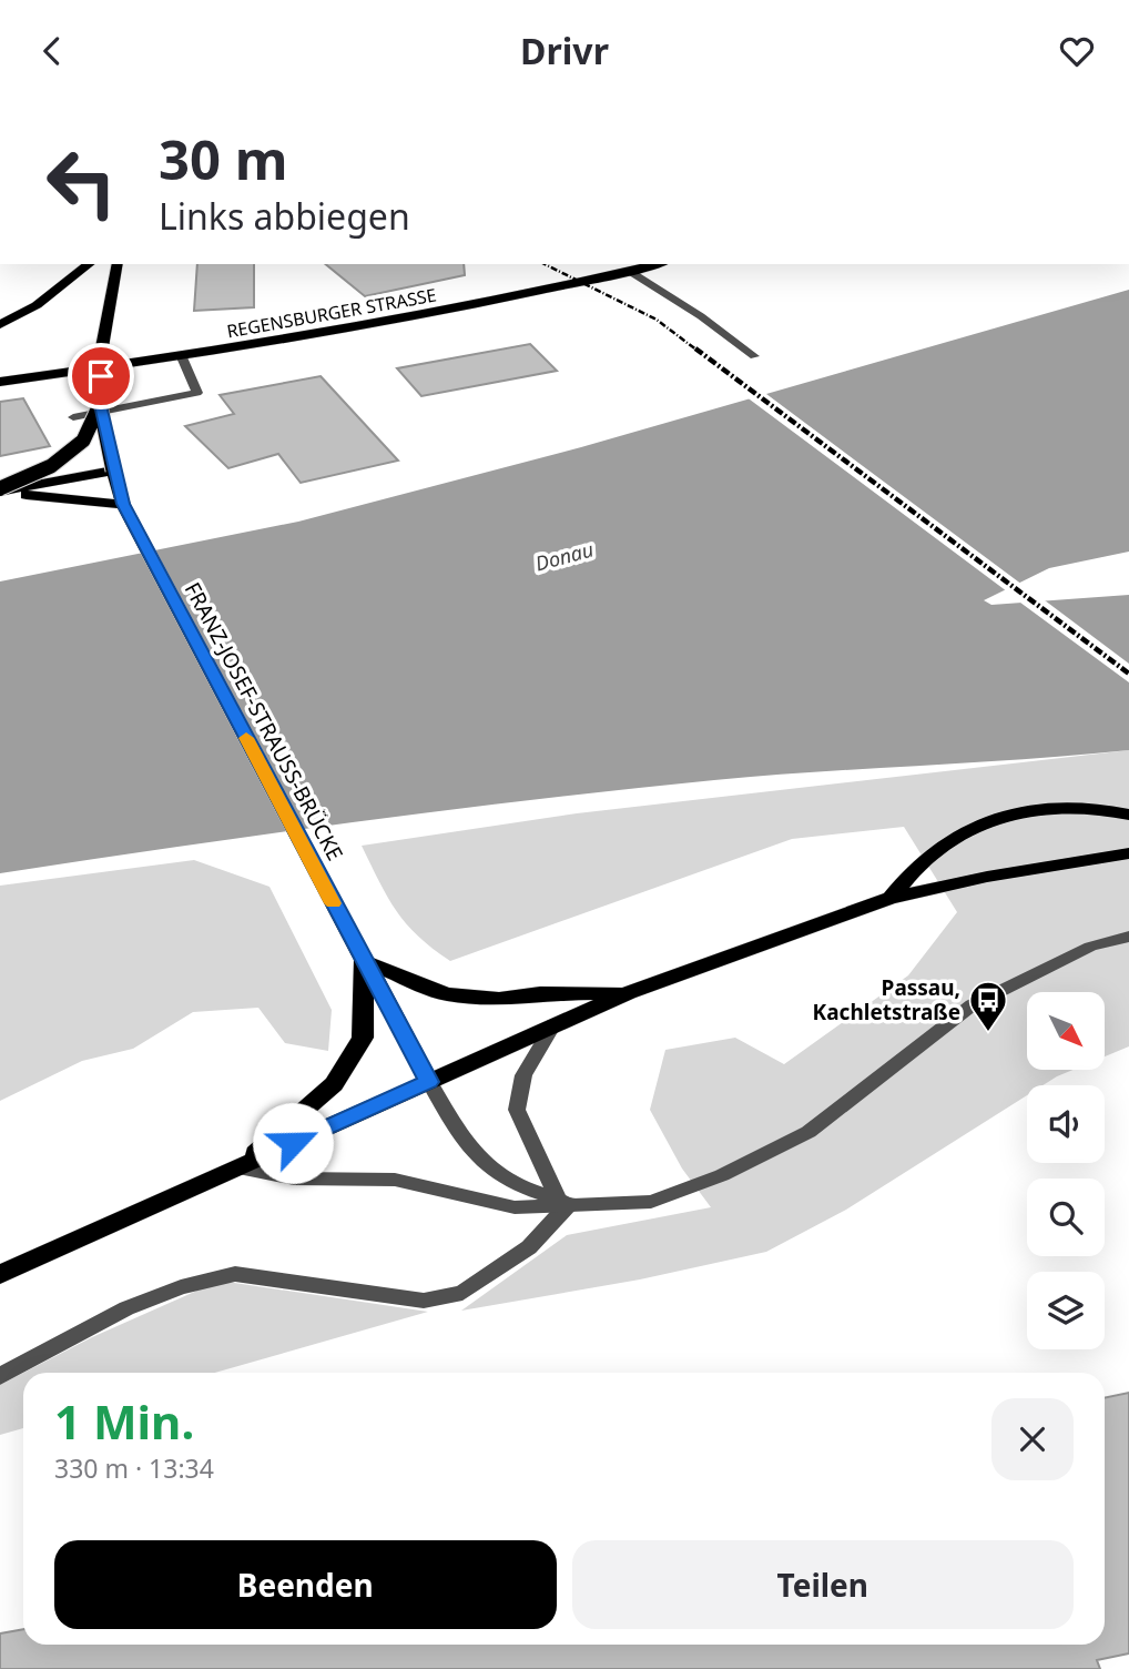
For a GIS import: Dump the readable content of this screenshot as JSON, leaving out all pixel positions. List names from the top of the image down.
{
  "streets": {
    "main road": ["REGENSBURGER STRASSE", "FRANZ-JOSEF-STRAUSS-BRÜCKE"]
  },
  "water": ["Donau"],
  "places": {
    "bus stop": ["Passau, Kachletstraße"]
  },
  "north": "bottom right",
  "page": {
    "header": "Drivr",
    "turn": ["30 m", "Links abbiegen"],
    "heading": ["1 Min.", "330 m · 13:34"],
    "buttons": ["Beenden", "Teilen"]
  }
}
